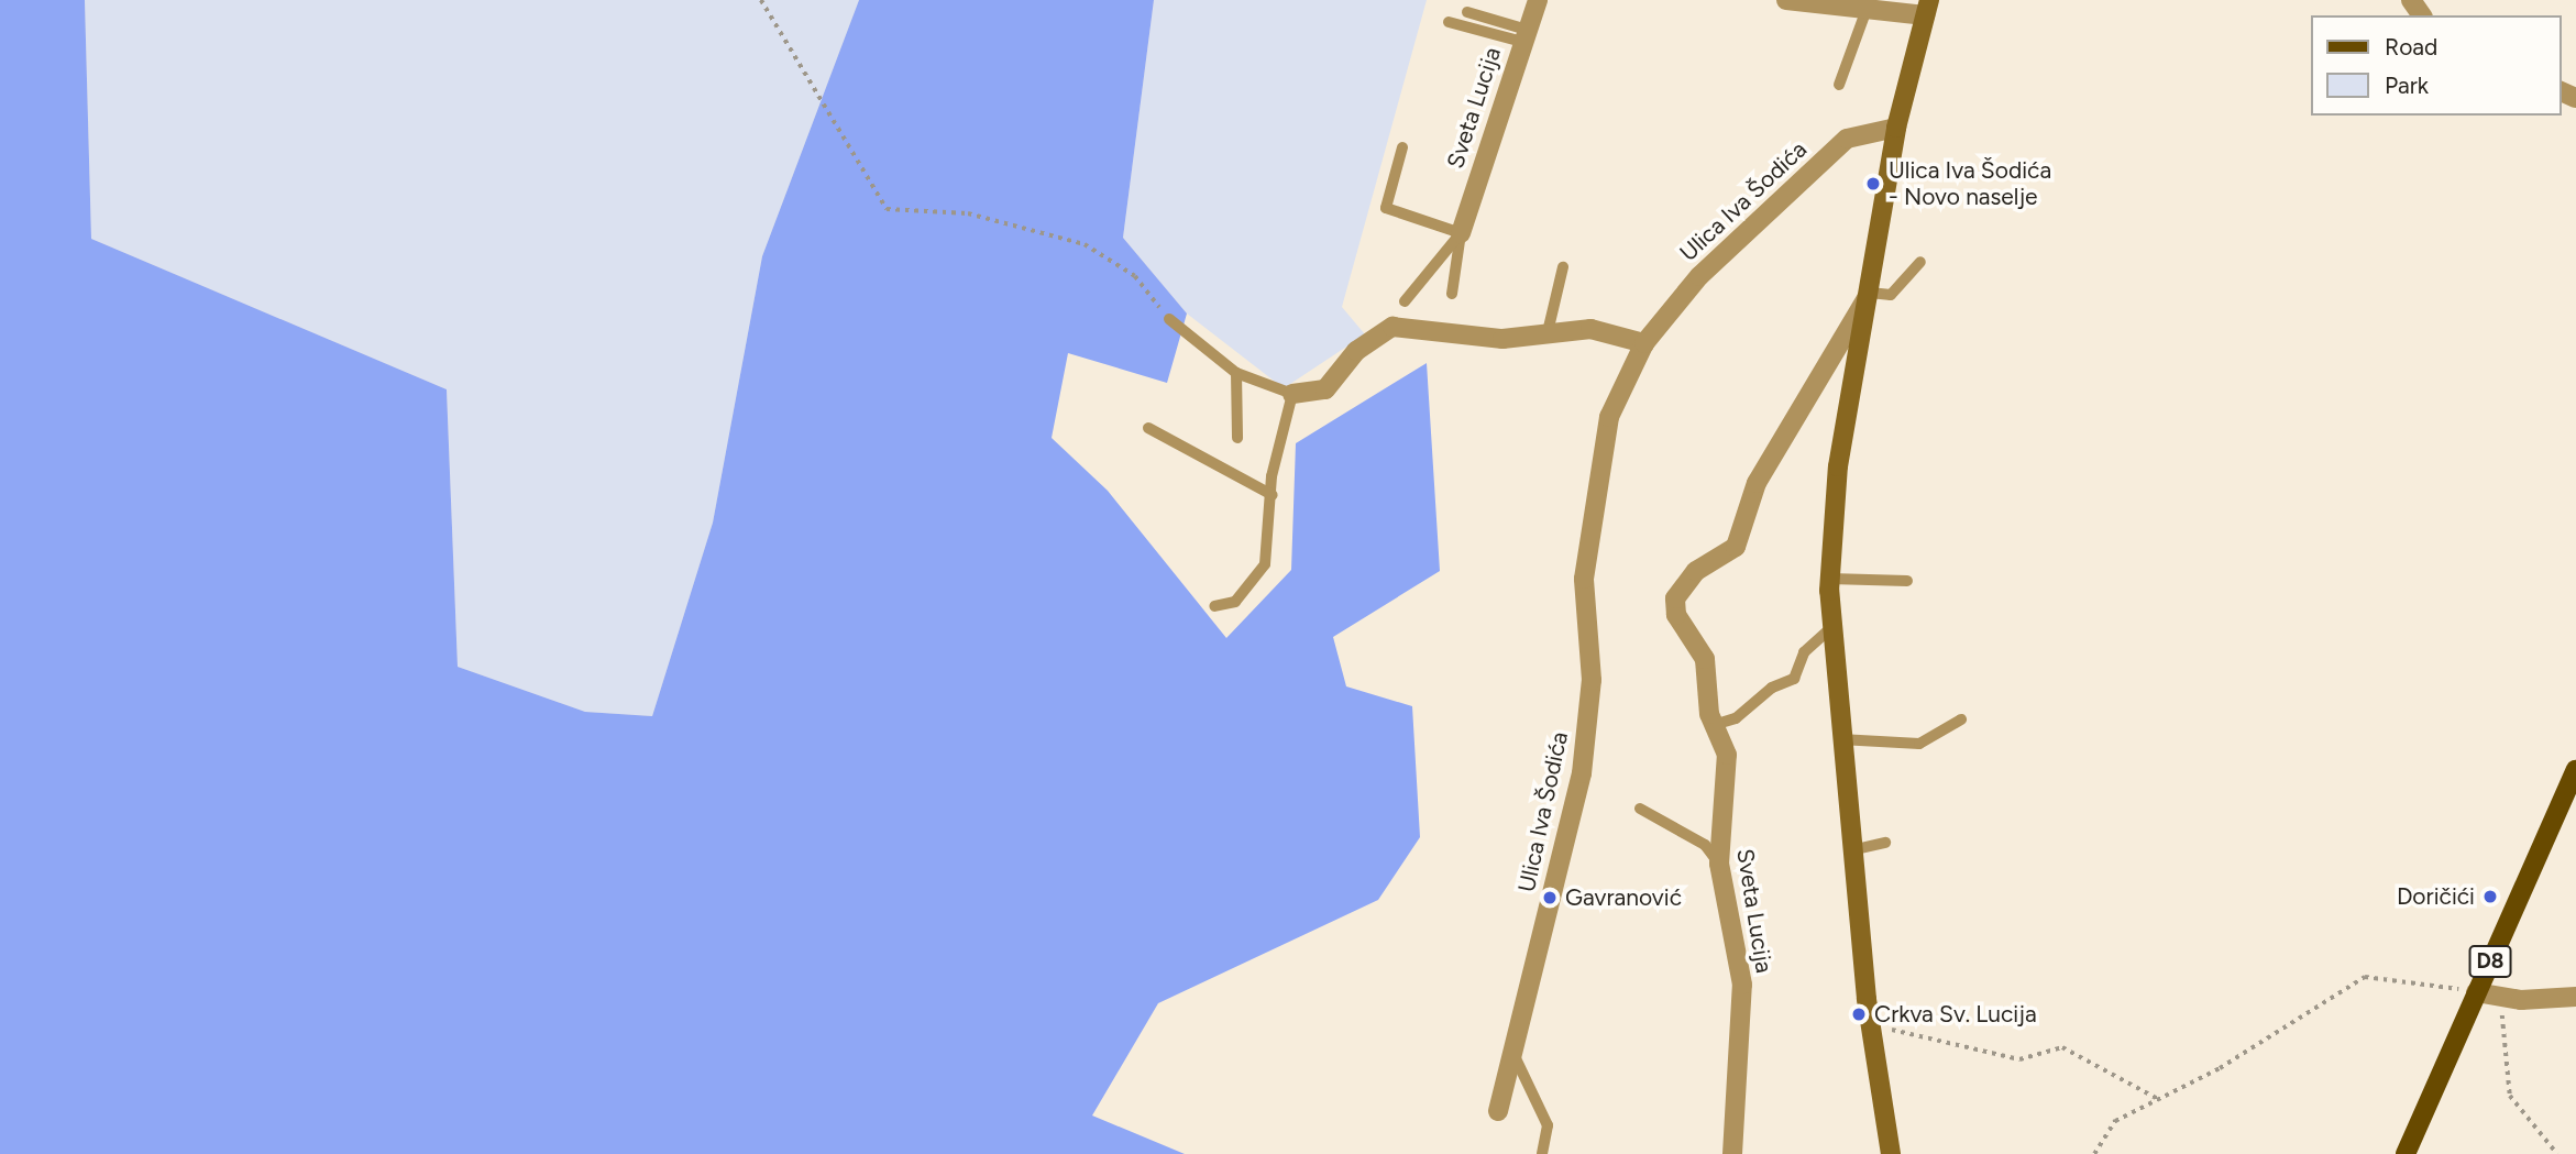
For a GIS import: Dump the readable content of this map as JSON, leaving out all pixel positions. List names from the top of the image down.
{
  "streets": {
    "main road": ["D8"],
    "street": ["Sveta Lucija", "Ulica Iva Šodića"]
  },
  "crossings": [
    ["Sveta Lucija", "Ulica Iva Šodića"]
  ],
  "places": [
    "Ulica Iva Šodića - Novo naselje",
    "Doričići",
    "Gavranović",
    "Crkva Sv. Lucija"
  ],
  "legend": ["Road", "Park"]
}
